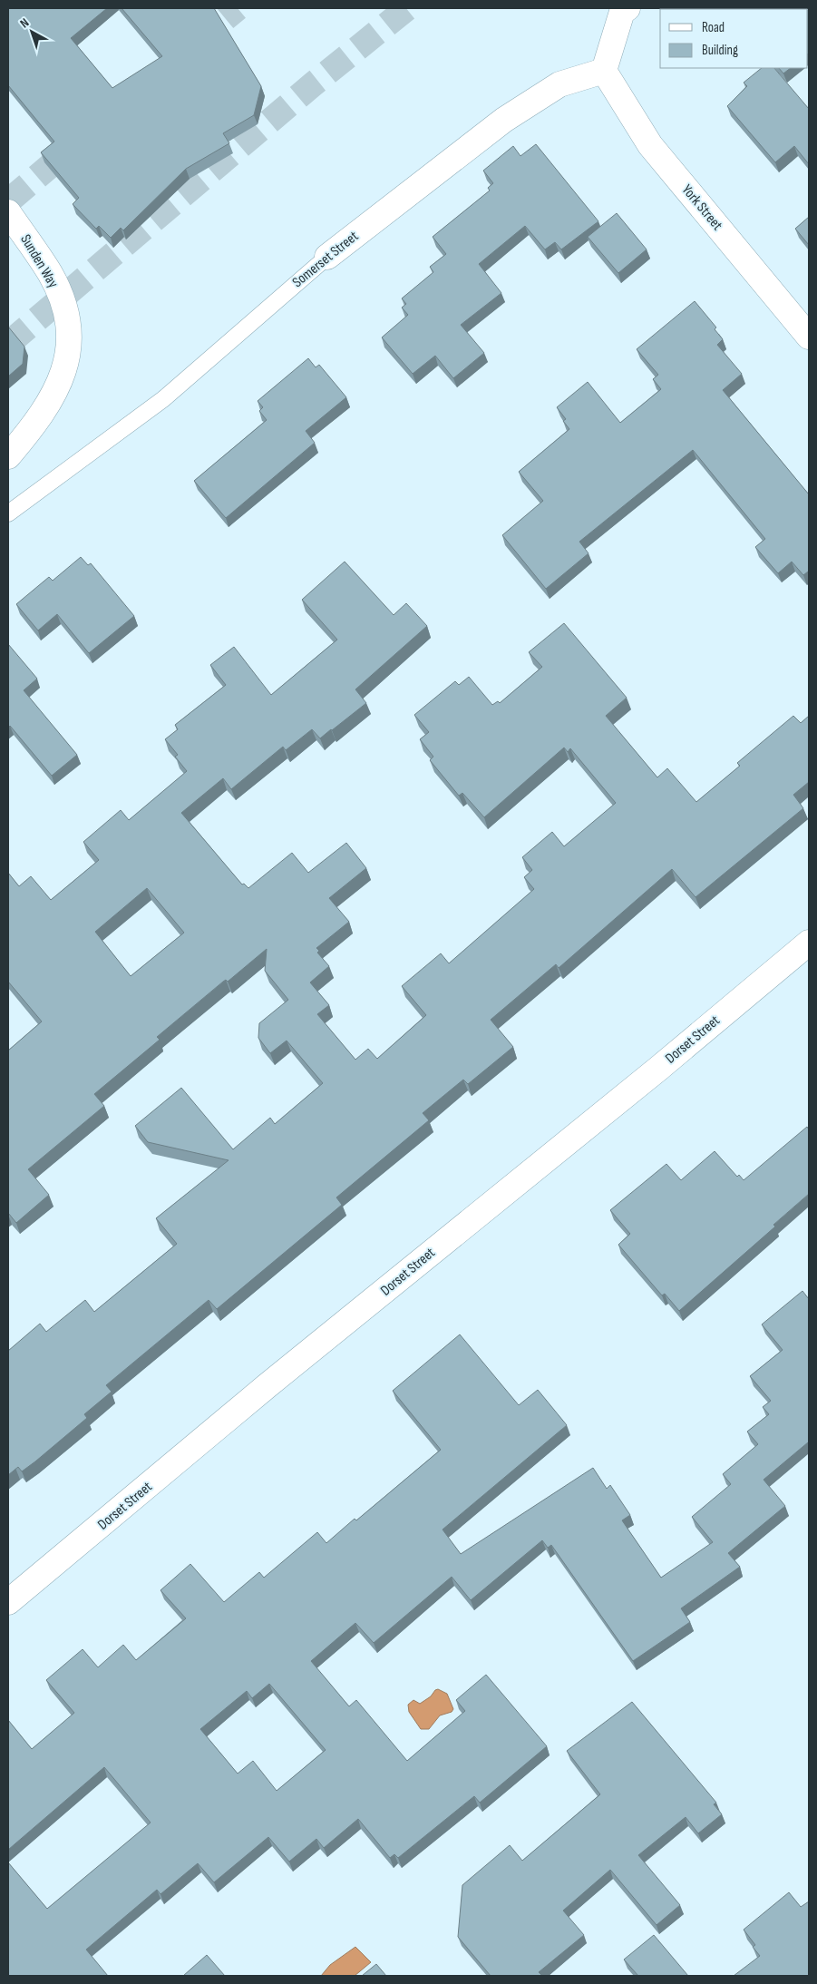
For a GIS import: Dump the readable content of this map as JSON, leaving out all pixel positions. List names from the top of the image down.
{
  "streets": {
    "street": [
      "York Street",
      "Somerset Street",
      "Sunden Way",
      "Dorset Street"
    ]
  },
  "crossings": [
    ["York Street", "Somerset Street"]
  ],
  "legend": ["Road", "Building"],
  "north": "top left"
}
